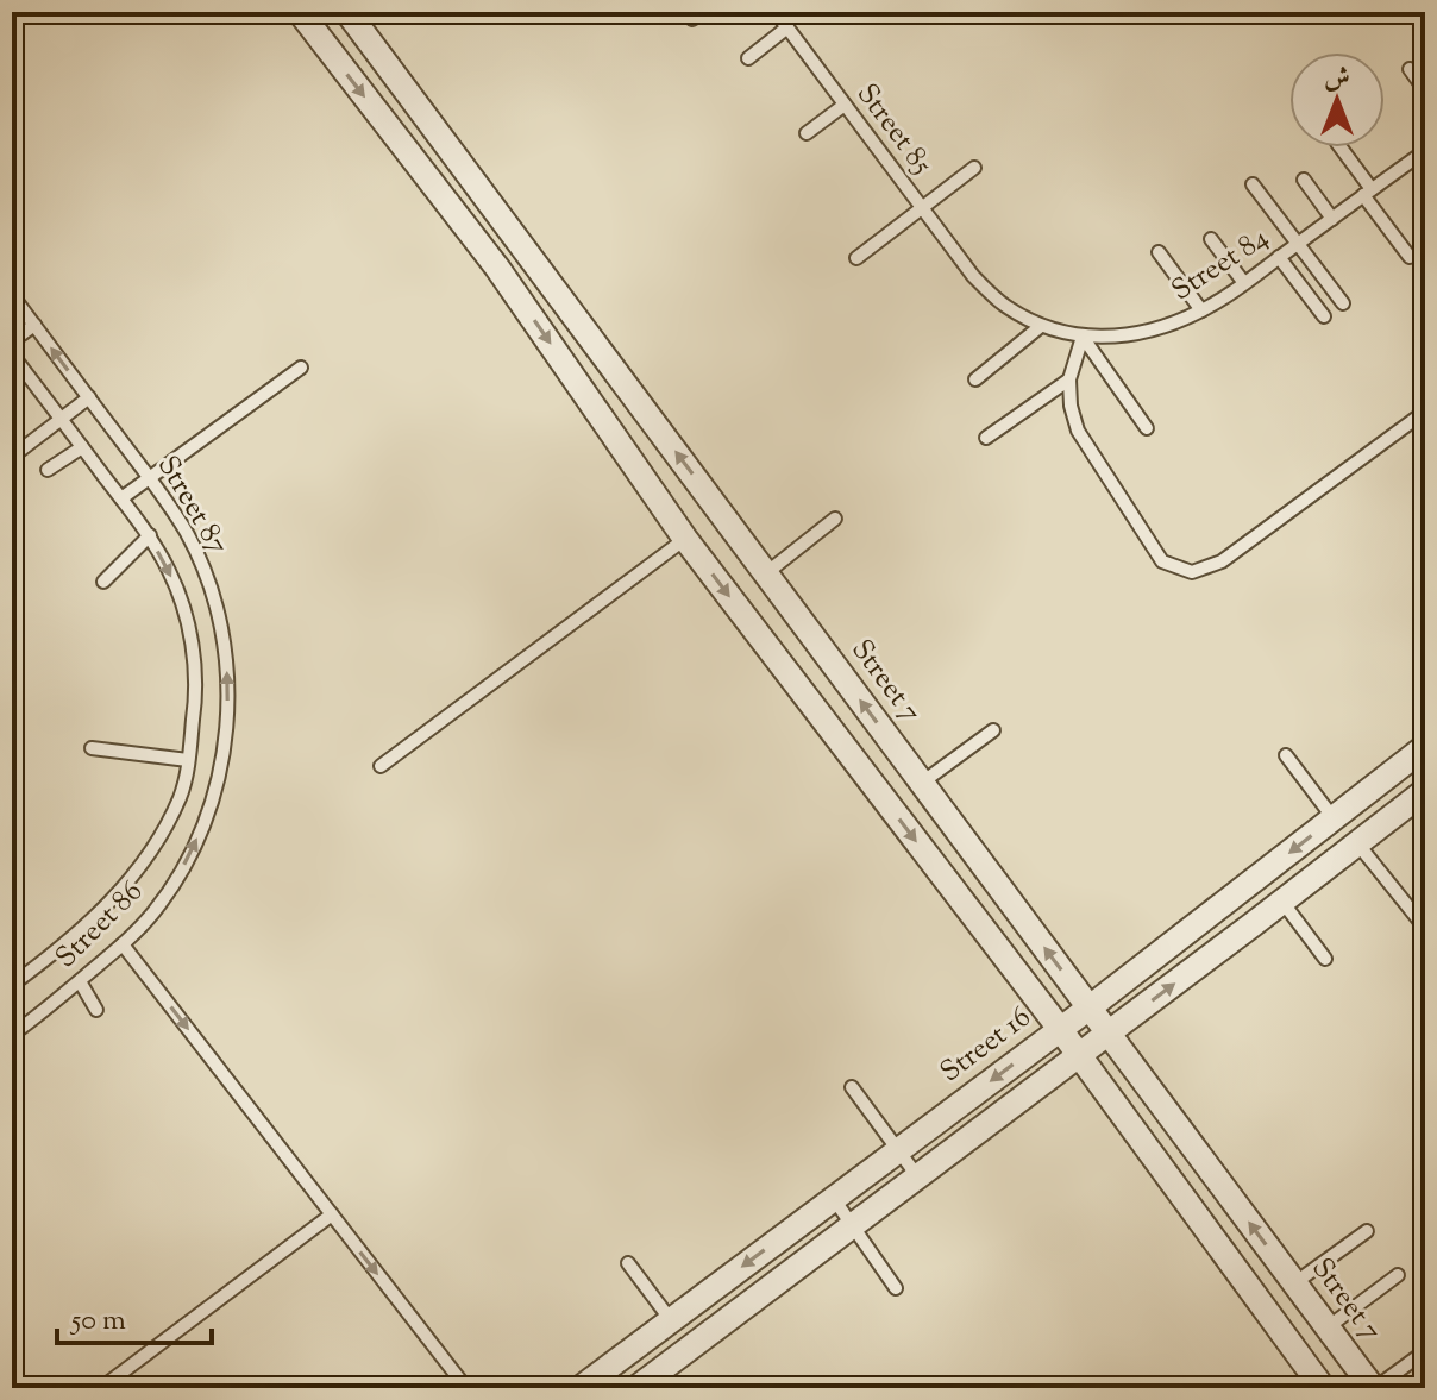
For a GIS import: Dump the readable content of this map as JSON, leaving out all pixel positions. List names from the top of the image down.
{
  "streets": {
    "street": ["Street 7", "Street 16"],
    "lane": [
      "Street 85",
      "Street 84",
      "Street 87",
      "Street 86"
    ]
  },
  "crossings": [
    ["Street 85", "Street 84"],
    ["Street 87", "Street 86"],
    ["Street 7", "Street 16"]
  ],
  "scale_bar": "50 m",
  "north": "top"
}
